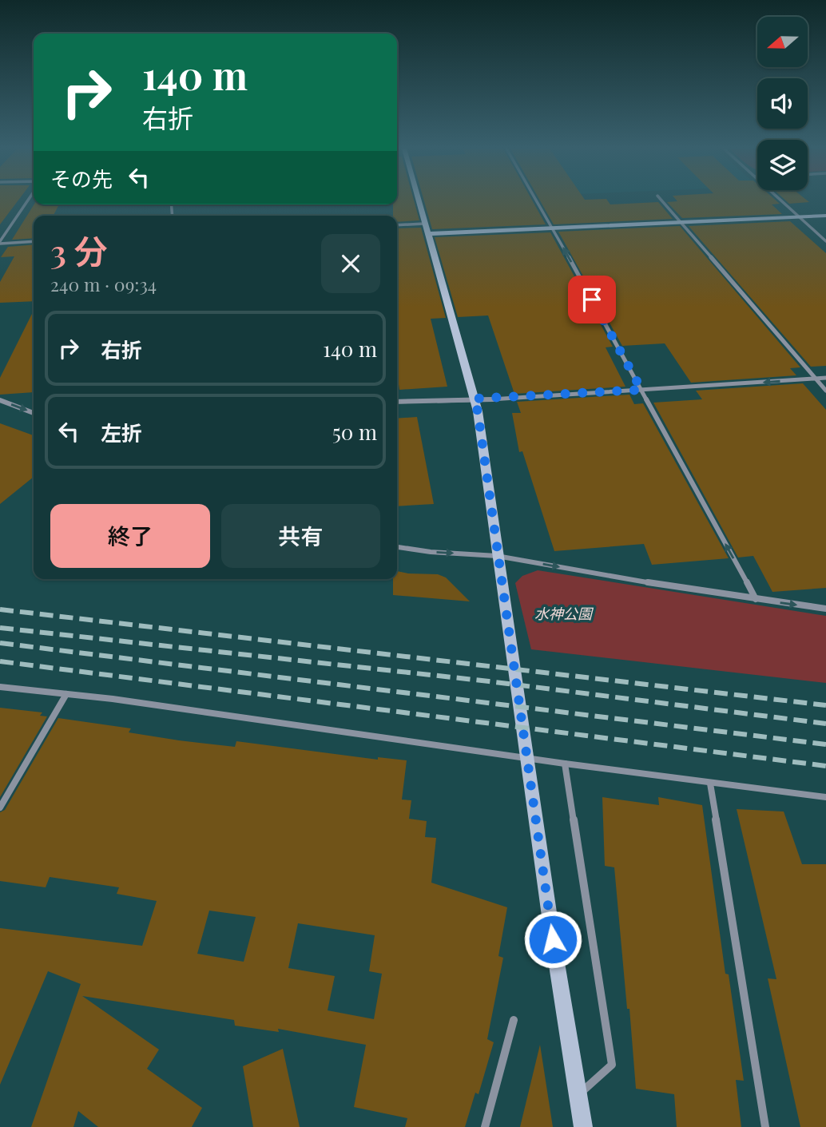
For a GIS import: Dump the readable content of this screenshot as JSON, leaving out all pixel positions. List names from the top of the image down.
{
  "parks": ["水神公園"],
  "north": "left",
  "page": {
    "turn": ["140 m", "右折"],
    "then": "その先",
    "heading": ["3 分", "240 m · 09:34"],
    "list": [
      {
        "name": "右折",
        "value": "140 m"
      },
      {
        "name": "左折",
        "value": "50 m"
      }
    ],
    "buttons": ["終了", "共有"]
  }
}
